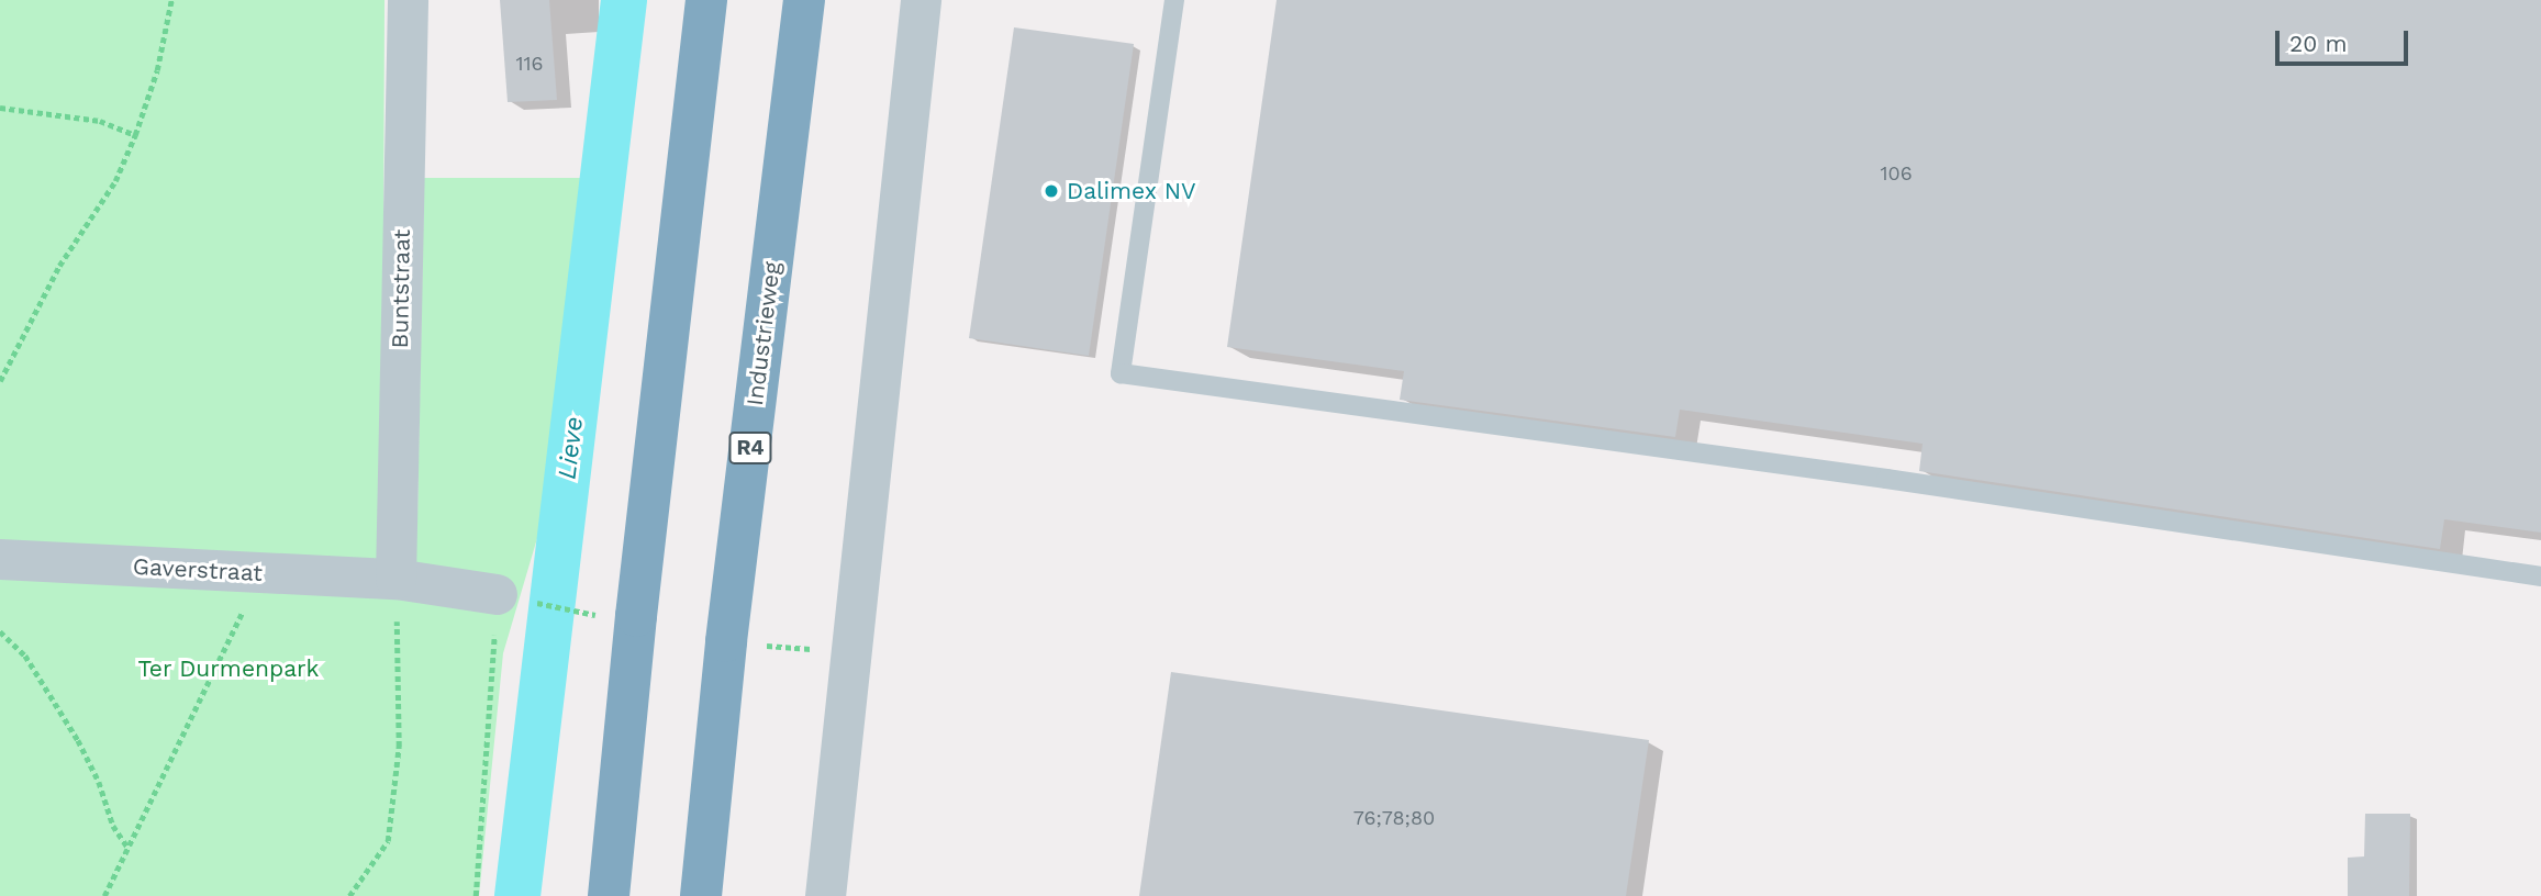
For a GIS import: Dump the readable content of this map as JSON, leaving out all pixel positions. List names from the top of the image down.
{
  "streets": {
    "highway": ["Industrieweg", "R4"],
    "street": ["Buntstraat", "Gaverstraat"]
  },
  "crossings": [
    ["Buntstraat", "Gaverstraat"]
  ],
  "water": ["Lieve"],
  "parks": ["Ter Durmenpark"],
  "places": ["Dalimex NV"],
  "house_numbers": ["116", "106", "76;78;80"],
  "scale_bar": "20 m"
}
